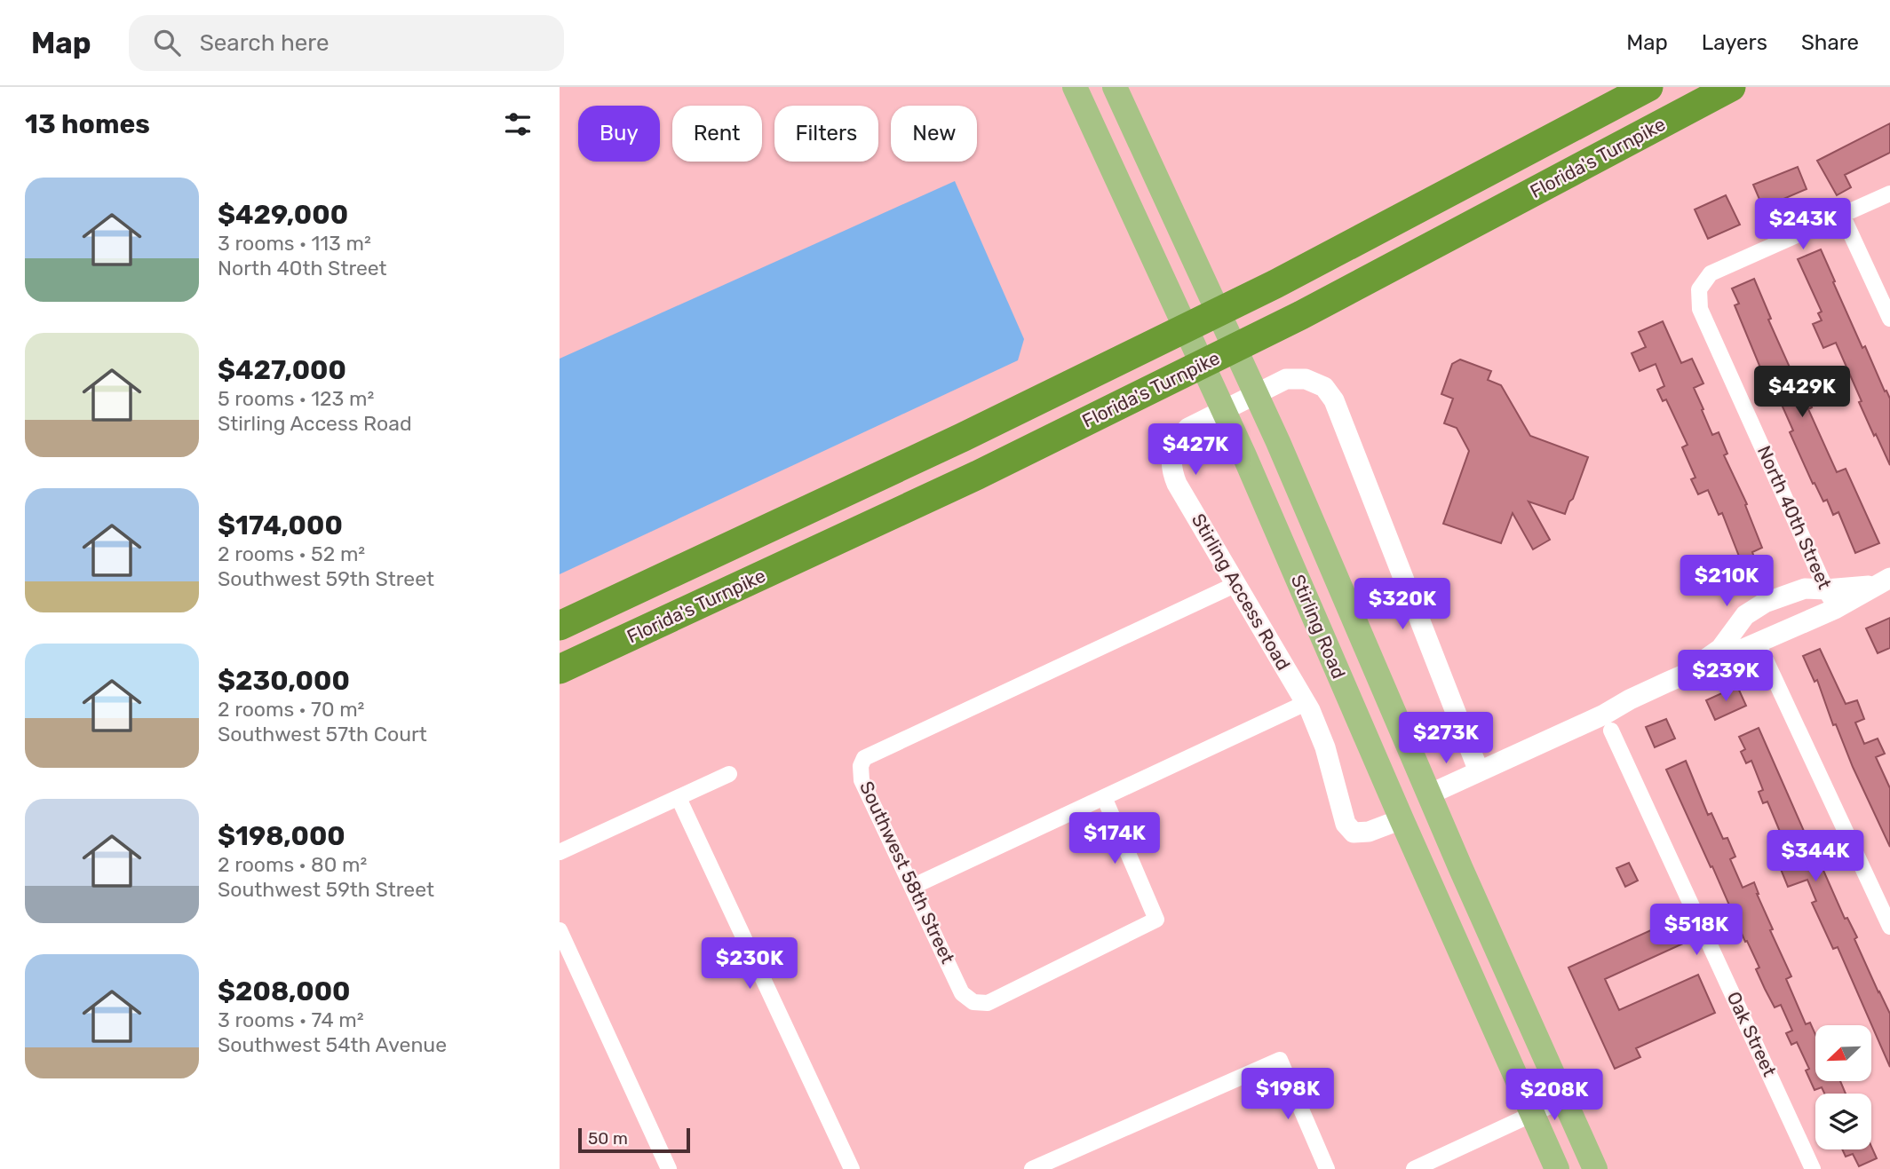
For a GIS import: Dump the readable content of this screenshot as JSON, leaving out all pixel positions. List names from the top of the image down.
{
  "streets": {
    "highway": ["Florida's Turnpike"],
    "main road": ["Stirling Road"],
    "street": [
      "North 40th Street",
      "Stirling Access Road",
      "Southwest 58th Street",
      "Oak Street"
    ]
  },
  "crossings": [
    ["Stirling Access Road", "Stirling Road"],
    ["Stirling Access Road", "Southwest 58th Street"]
  ],
  "scale_bar": "50 m",
  "north": "bottom left",
  "page": {
    "header": "Map",
    "search": "Search here",
    "nav": ["Map", "Layers", "Share"],
    "heading": "13 homes",
    "chip": [
      "Buy",
      "Rent",
      "Filters",
      "New"
    ],
    "list": [
      {
        "name": "$429,000",
        "note": "3 rooms · 113 m² · North 40th Street"
      },
      {
        "name": "$427,000",
        "note": "5 rooms · 123 m² · Stirling Access Road"
      },
      {
        "name": "$174,000",
        "note": "2 rooms · 52 m² · Southwest 59th Street"
      },
      {
        "name": "$230,000",
        "note": "2 rooms · 70 m² · Southwest 57th Court"
      },
      {
        "name": "$198,000",
        "note": "2 rooms · 80 m² · Southwest 59th Street"
      },
      {
        "name": "$208,000",
        "note": "3 rooms · 74 m² · Southwest 54th Avenue"
      }
    ],
    "price": [
      "$243K",
      "$429K",
      "$427K",
      "$210K",
      "$320K",
      "$239K",
      "$273K",
      "$174K",
      "$344K",
      "$518K",
      "$230K",
      "$198K",
      "$208K"
    ],
    "scale": "50 m"
  }
}
